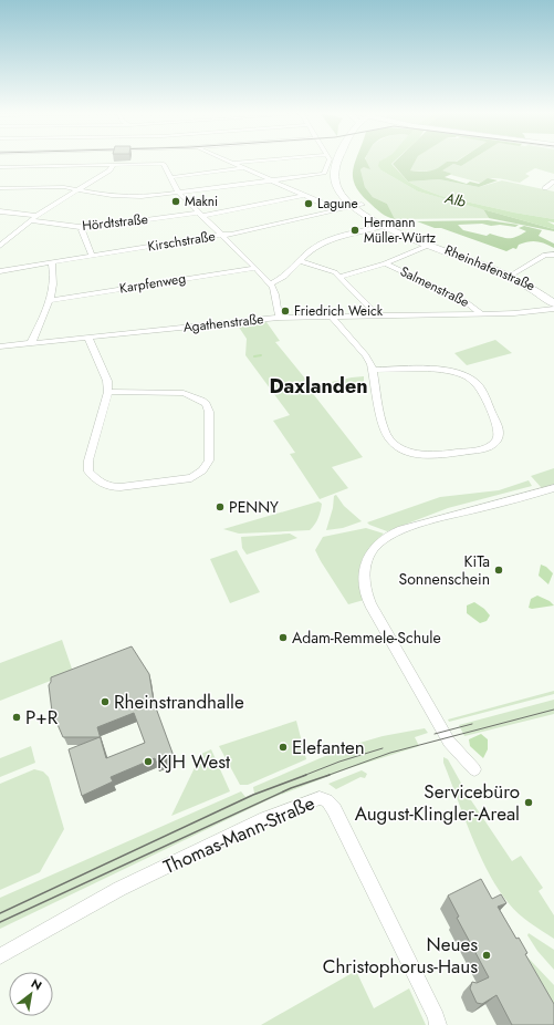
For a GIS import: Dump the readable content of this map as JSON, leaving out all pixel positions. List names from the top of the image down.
{
  "streets": {
    "main road": ["Rheinhafenstraße"],
    "street": [
      "Hördtstraße",
      "Kirschstraße",
      "Karpfenweg",
      "Salmenstraße",
      "Agathenstraße",
      "Thomas-Mann-Straße"
    ]
  },
  "crossings": [
    ["Kirschstraße", "Rheinhafenstraße"],
    ["Salmenstraße", "Agathenstraße"]
  ],
  "districts": ["Daxlanden"],
  "water": ["Alb"],
  "places": [
    "Makni",
    "Lagune",
    "Hermann Müller-Würtz",
    "Friedrich Weick",
    "PENNY",
    "KiTa Sonnenschein",
    "Adam-Remmele-Schule",
    "Rheinstrandhalle",
    "P+R",
    "Elefanten",
    "KJH West",
    "Servicebüro August-Klingler-Areal",
    "Neues Christophorus-Haus"
  ],
  "north": "top right"
}
